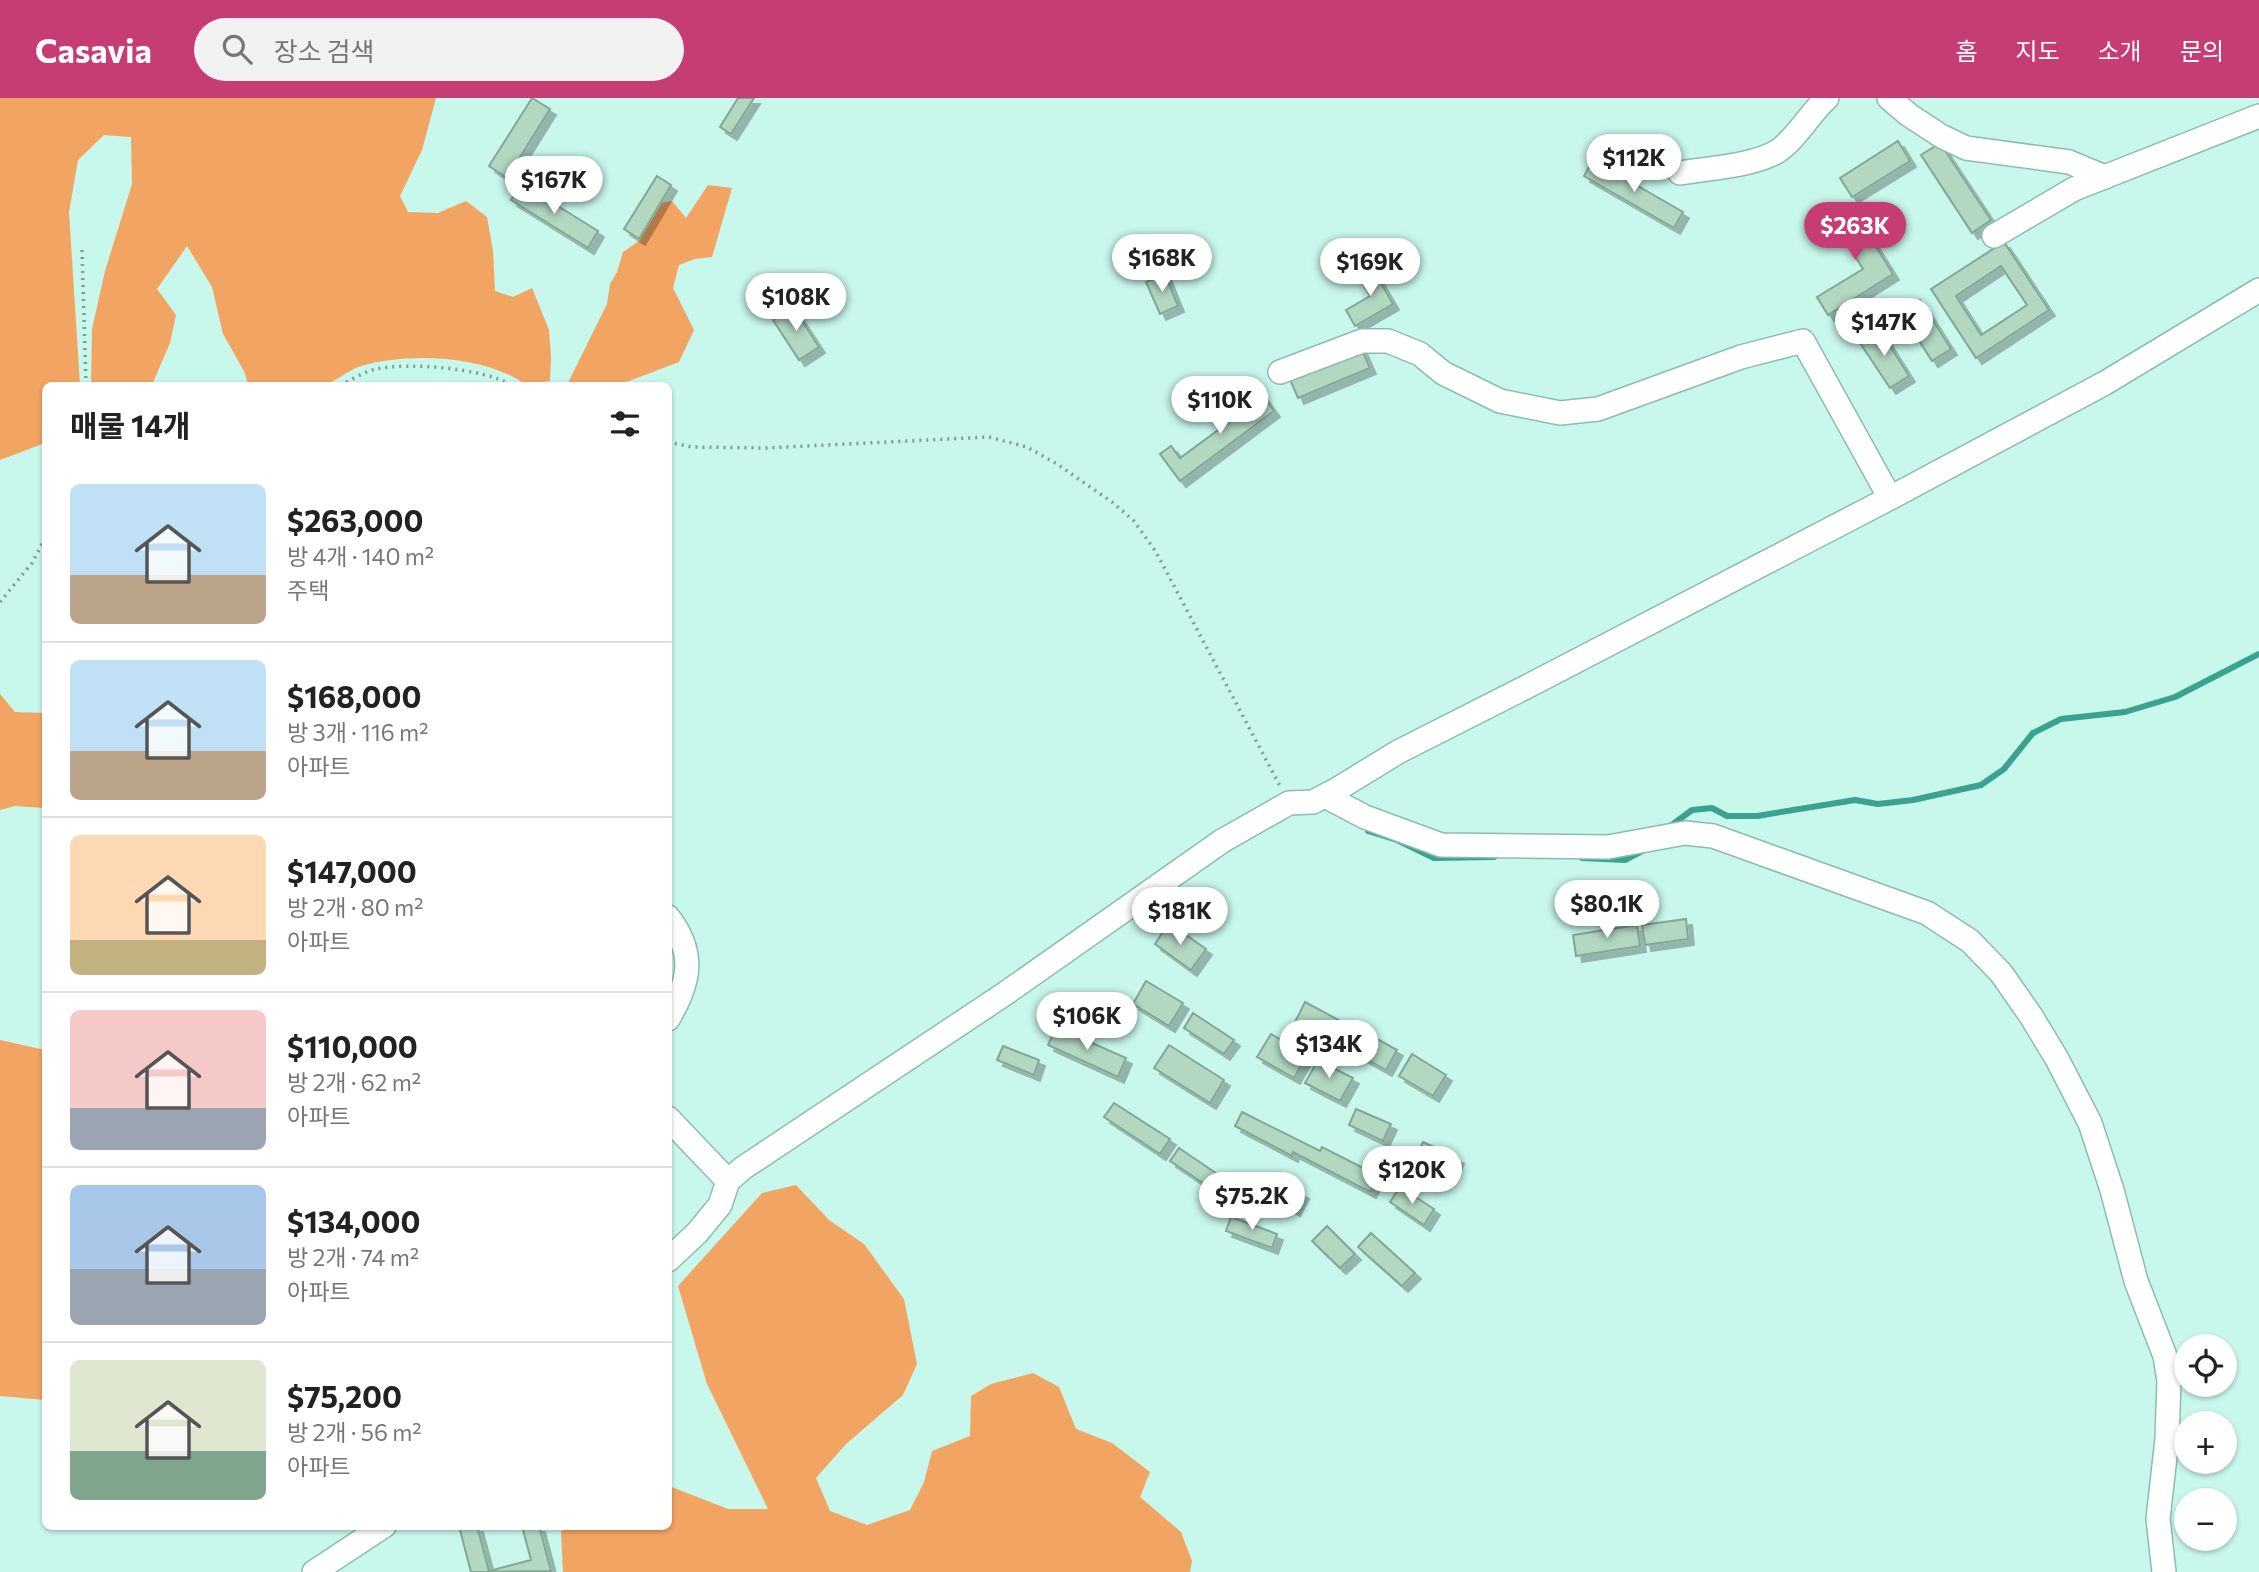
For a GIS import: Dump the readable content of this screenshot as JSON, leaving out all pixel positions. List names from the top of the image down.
{
  "page": {
    "header": "Casavia",
    "search": "장소 검색",
    "nav": [
      "홈",
      "지도",
      "소개",
      "문의"
    ],
    "price": [
      "$112K",
      "$167K",
      "$263K",
      "$168K",
      "$169K",
      "$108K",
      "$147K",
      "$110K",
      "$80.1K",
      "$181K",
      "$106K",
      "$134K",
      "$120K",
      "$75.2K"
    ],
    "heading": "매물 14개",
    "list": [
      {
        "name": "$263,000",
        "note": "방 4개 · 140 m² · 주택"
      },
      {
        "name": "$168,000",
        "note": "방 3개 · 116 m² · 아파트"
      },
      {
        "name": "$147,000",
        "note": "방 2개 · 80 m² · 아파트"
      },
      {
        "name": "$110,000",
        "note": "방 2개 · 62 m² · 아파트"
      },
      {
        "name": "$134,000",
        "note": "방 2개 · 74 m² · 아파트"
      },
      {
        "name": "$75,200",
        "note": "방 2개 · 56 m² · 아파트"
      }
    ],
    "map_buttons": ["+", "−"]
  }
}
